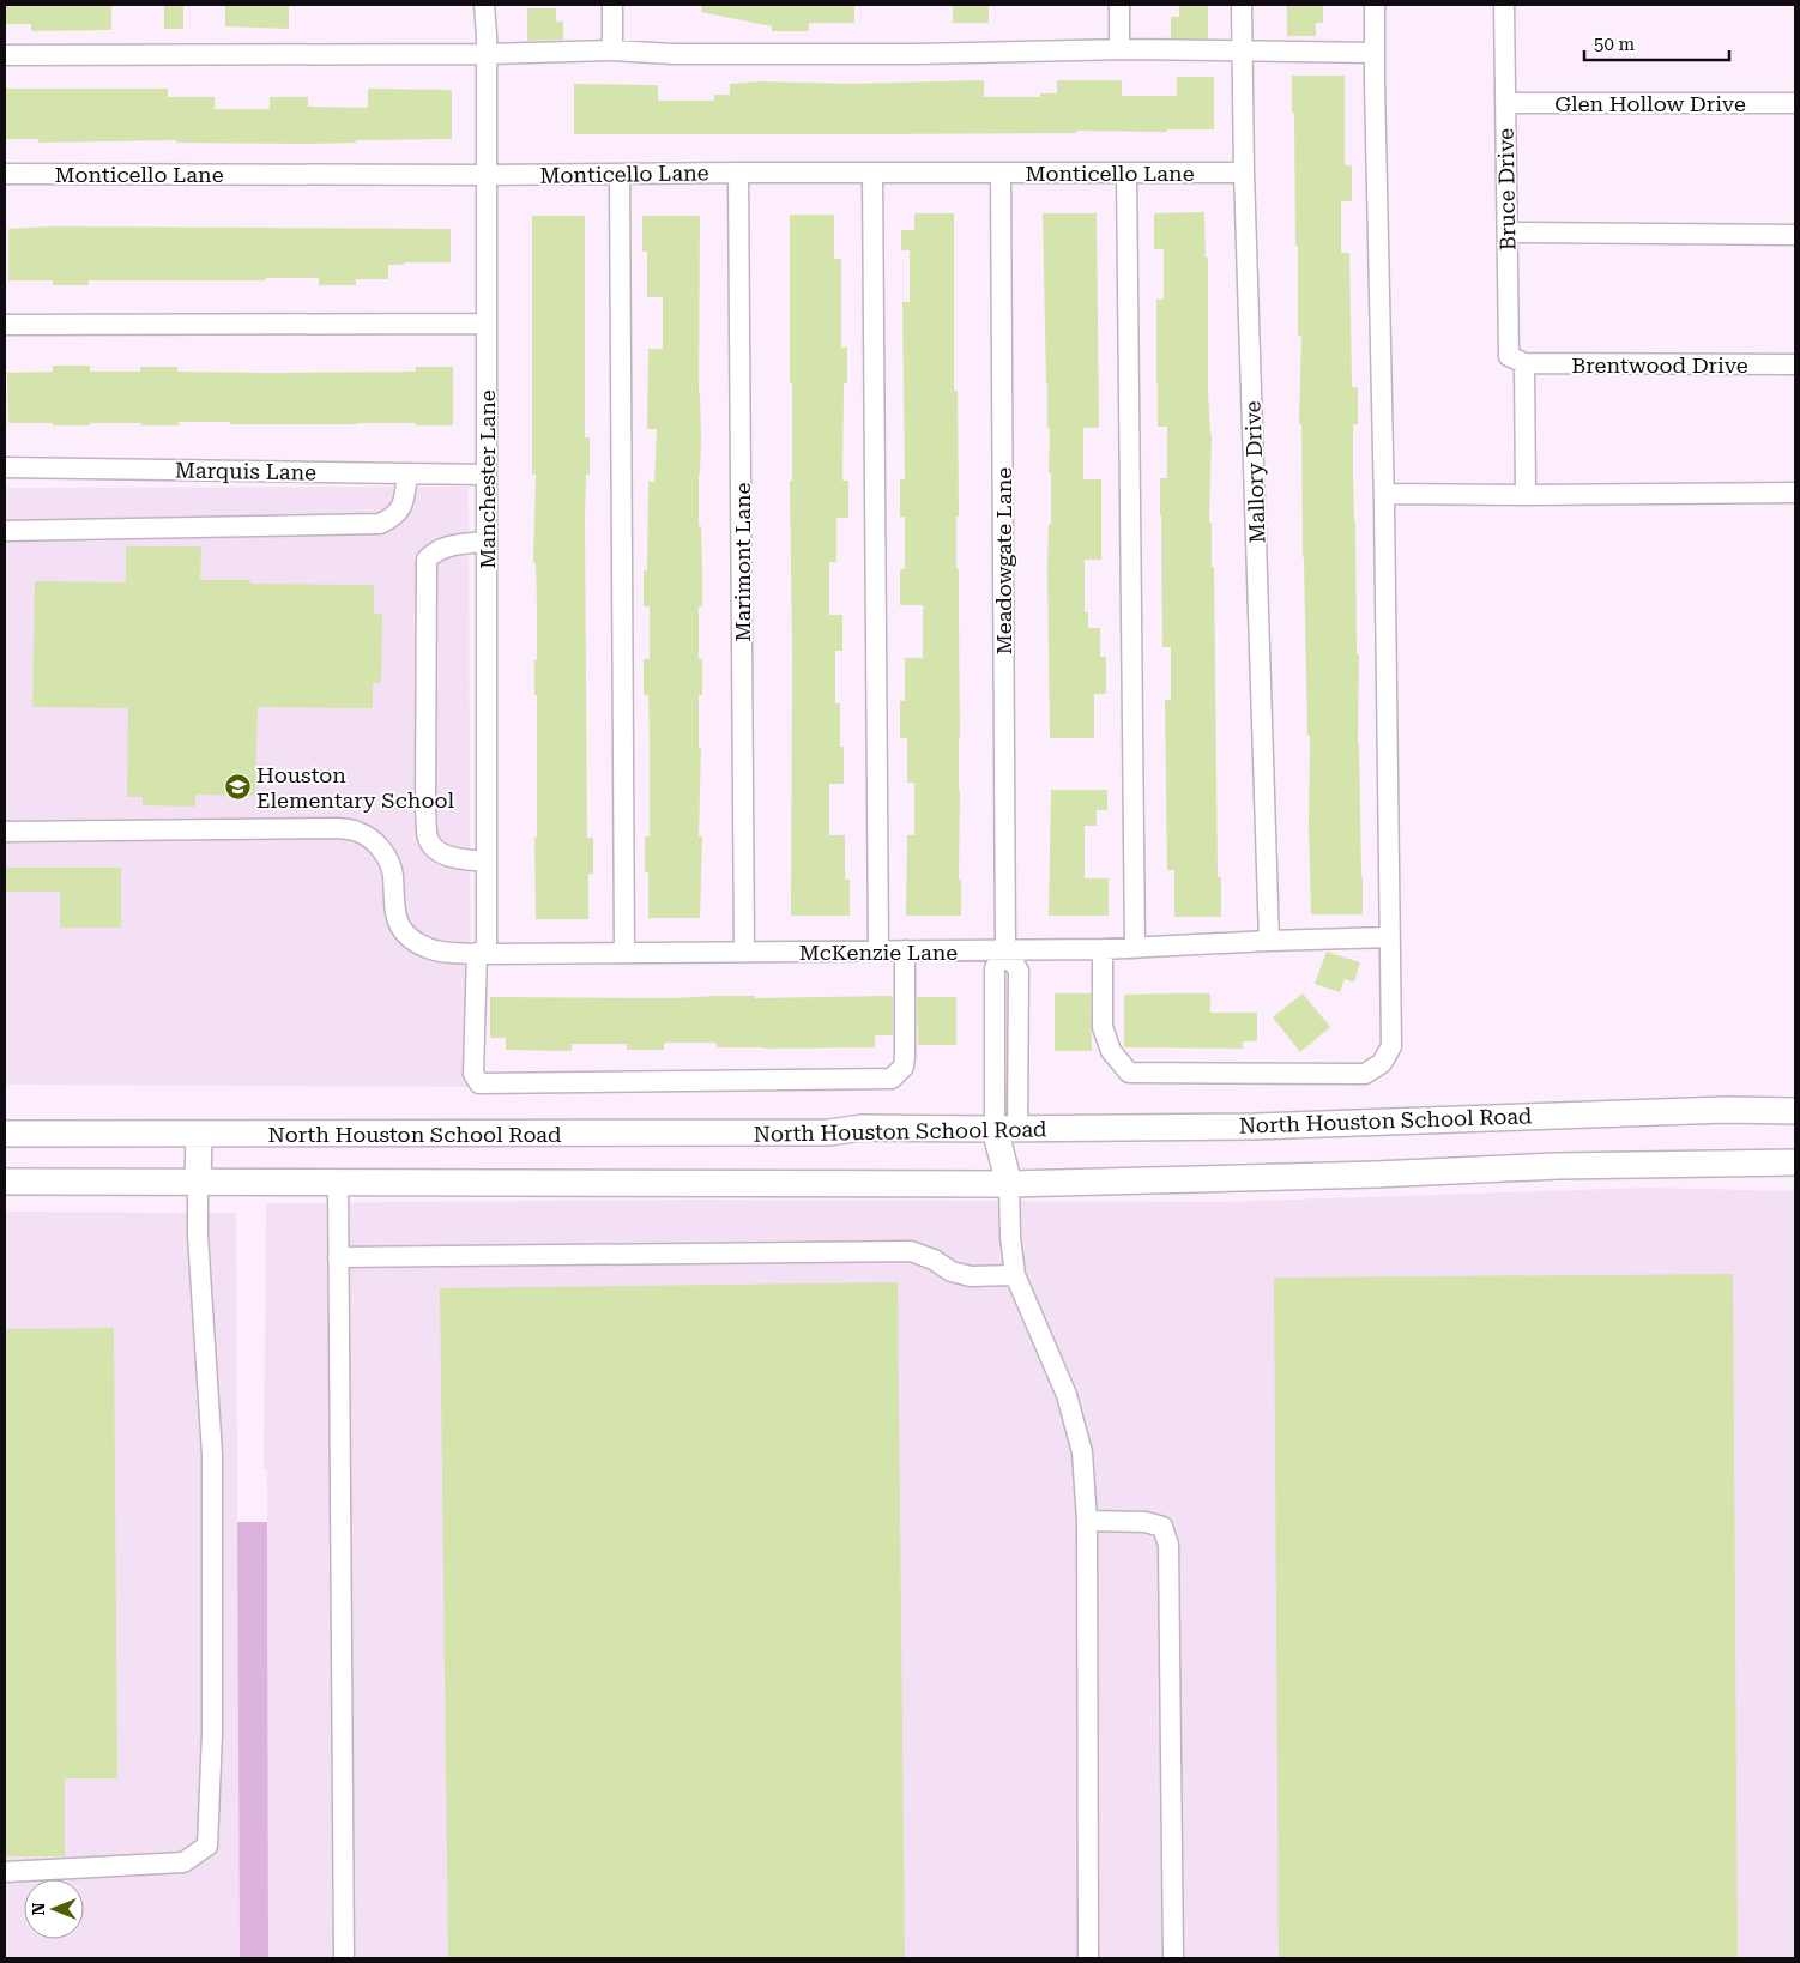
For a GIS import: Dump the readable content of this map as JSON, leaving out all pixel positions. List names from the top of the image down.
{
  "streets": {
    "main road": ["North Houston School Road"],
    "street": [
      "Glen Hollow Drive",
      "Monticello Lane",
      "Bruce Drive",
      "Brentwood Drive",
      "Marquis Lane",
      "Mallory Drive",
      "Manchester Lane",
      "Meadowgate Lane",
      "Marimont Lane",
      "McKenzie Lane"
    ]
  },
  "crossings": [
    ["Glen Hollow Drive", "Bruce Drive"],
    ["Monticello Lane", "Mallory Drive"],
    ["Monticello Lane", "Manchester Lane"],
    ["Monticello Lane", "Meadowgate Lane"],
    ["Monticello Lane", "Marimont Lane"],
    ["Bruce Drive", "Brentwood Drive"],
    ["Marquis Lane", "Manchester Lane"],
    ["Mallory Drive", "McKenzie Lane"],
    ["Manchester Lane", "McKenzie Lane"],
    ["Meadowgate Lane", "McKenzie Lane"],
    ["Meadowgate Lane", "North Houston School Road"],
    ["Marimont Lane", "McKenzie Lane"]
  ],
  "places": {
    "school or university": ["Houston Elementary School"]
  },
  "scale_bar": "50 m",
  "north": "left"
}
